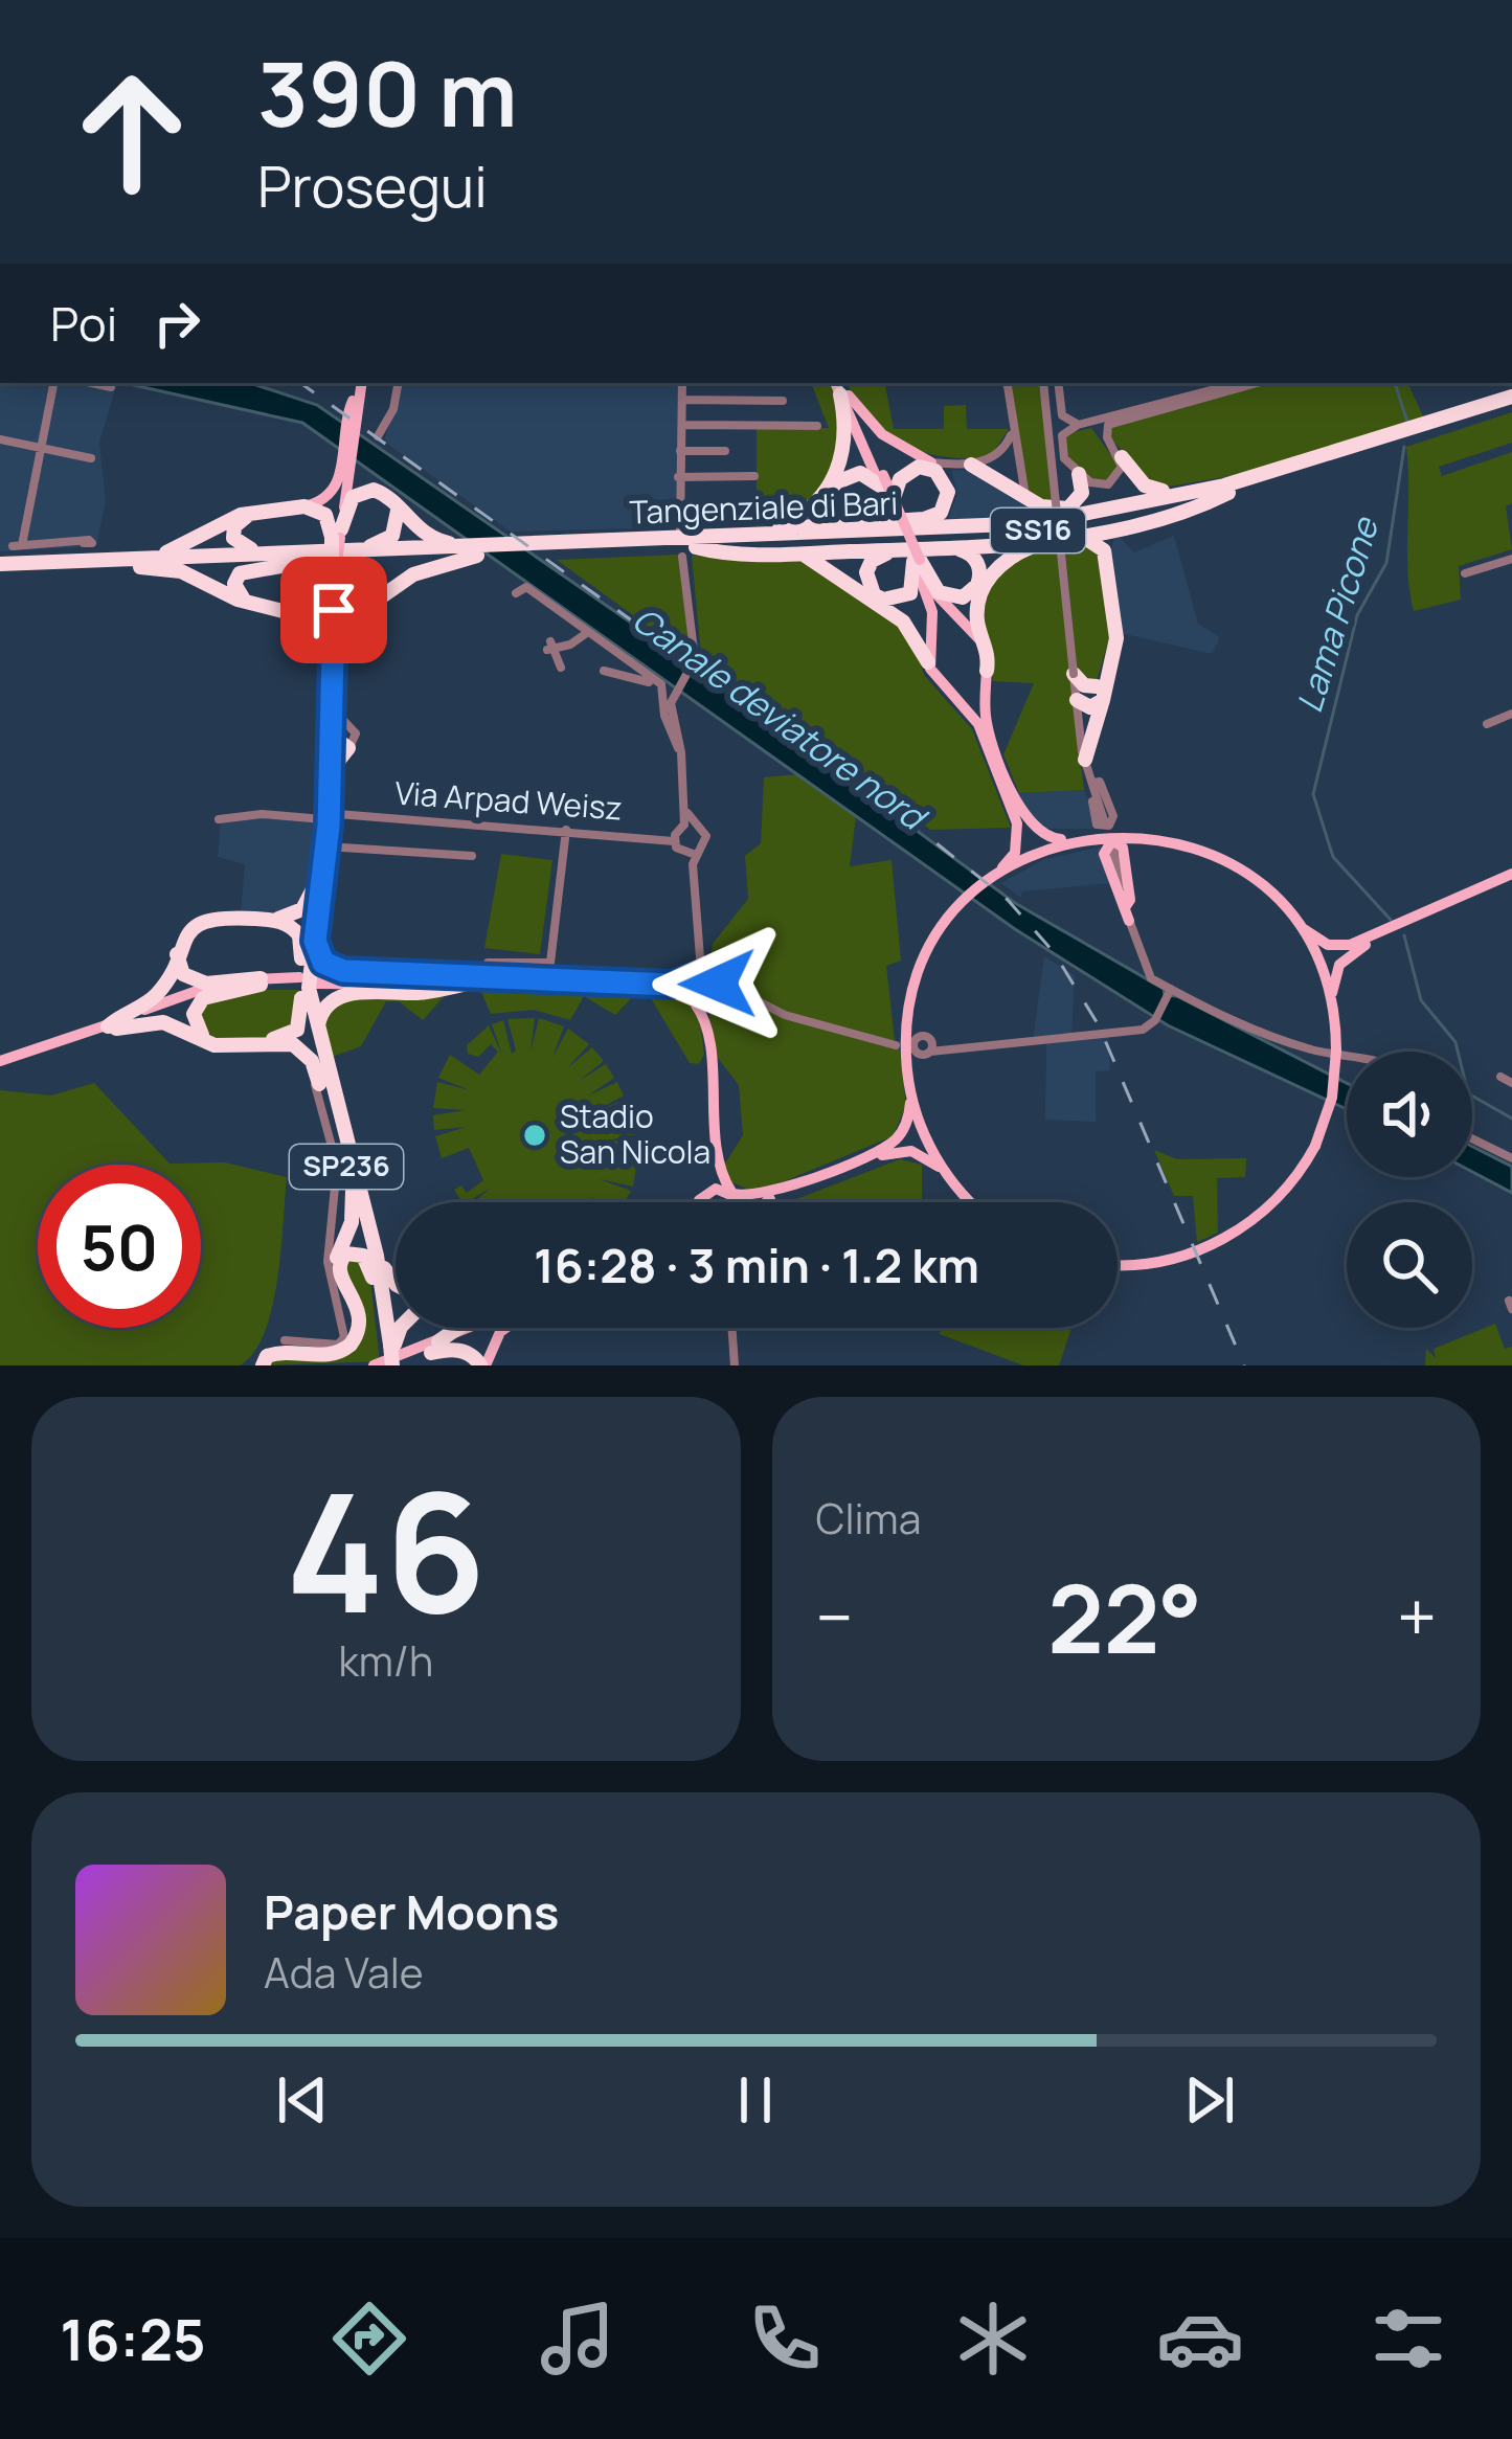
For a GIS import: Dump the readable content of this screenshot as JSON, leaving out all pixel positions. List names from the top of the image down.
{
  "streets": {
    "highway": ["Tangenziale di Bari", "SS16", "SP236"],
    "street": ["Via Arpad Weisz"]
  },
  "crossings": [
    ["Tangenziale di Bari", "SS16"],
    ["Tangenziale di Bari", "SP236"],
    ["Via Arpad Weisz", "SP236"]
  ],
  "water": ["Lama Picone", "Canale deviatore nord"],
  "places": ["Stadio San Nicola"],
  "page": {
    "turn": ["390 m", "Prosegui"],
    "then": "Poi",
    "limit": "50",
    "trip": "16:28 · 3 min · 1.2 km",
    "tile": [
      ["46", "km/h"],
      "Clima"
    ],
    "heat": ["−", "22°", "+"],
    "song": ["Paper Moons", "Ada Vale"],
    "tabs": "16:25"
  }
}
